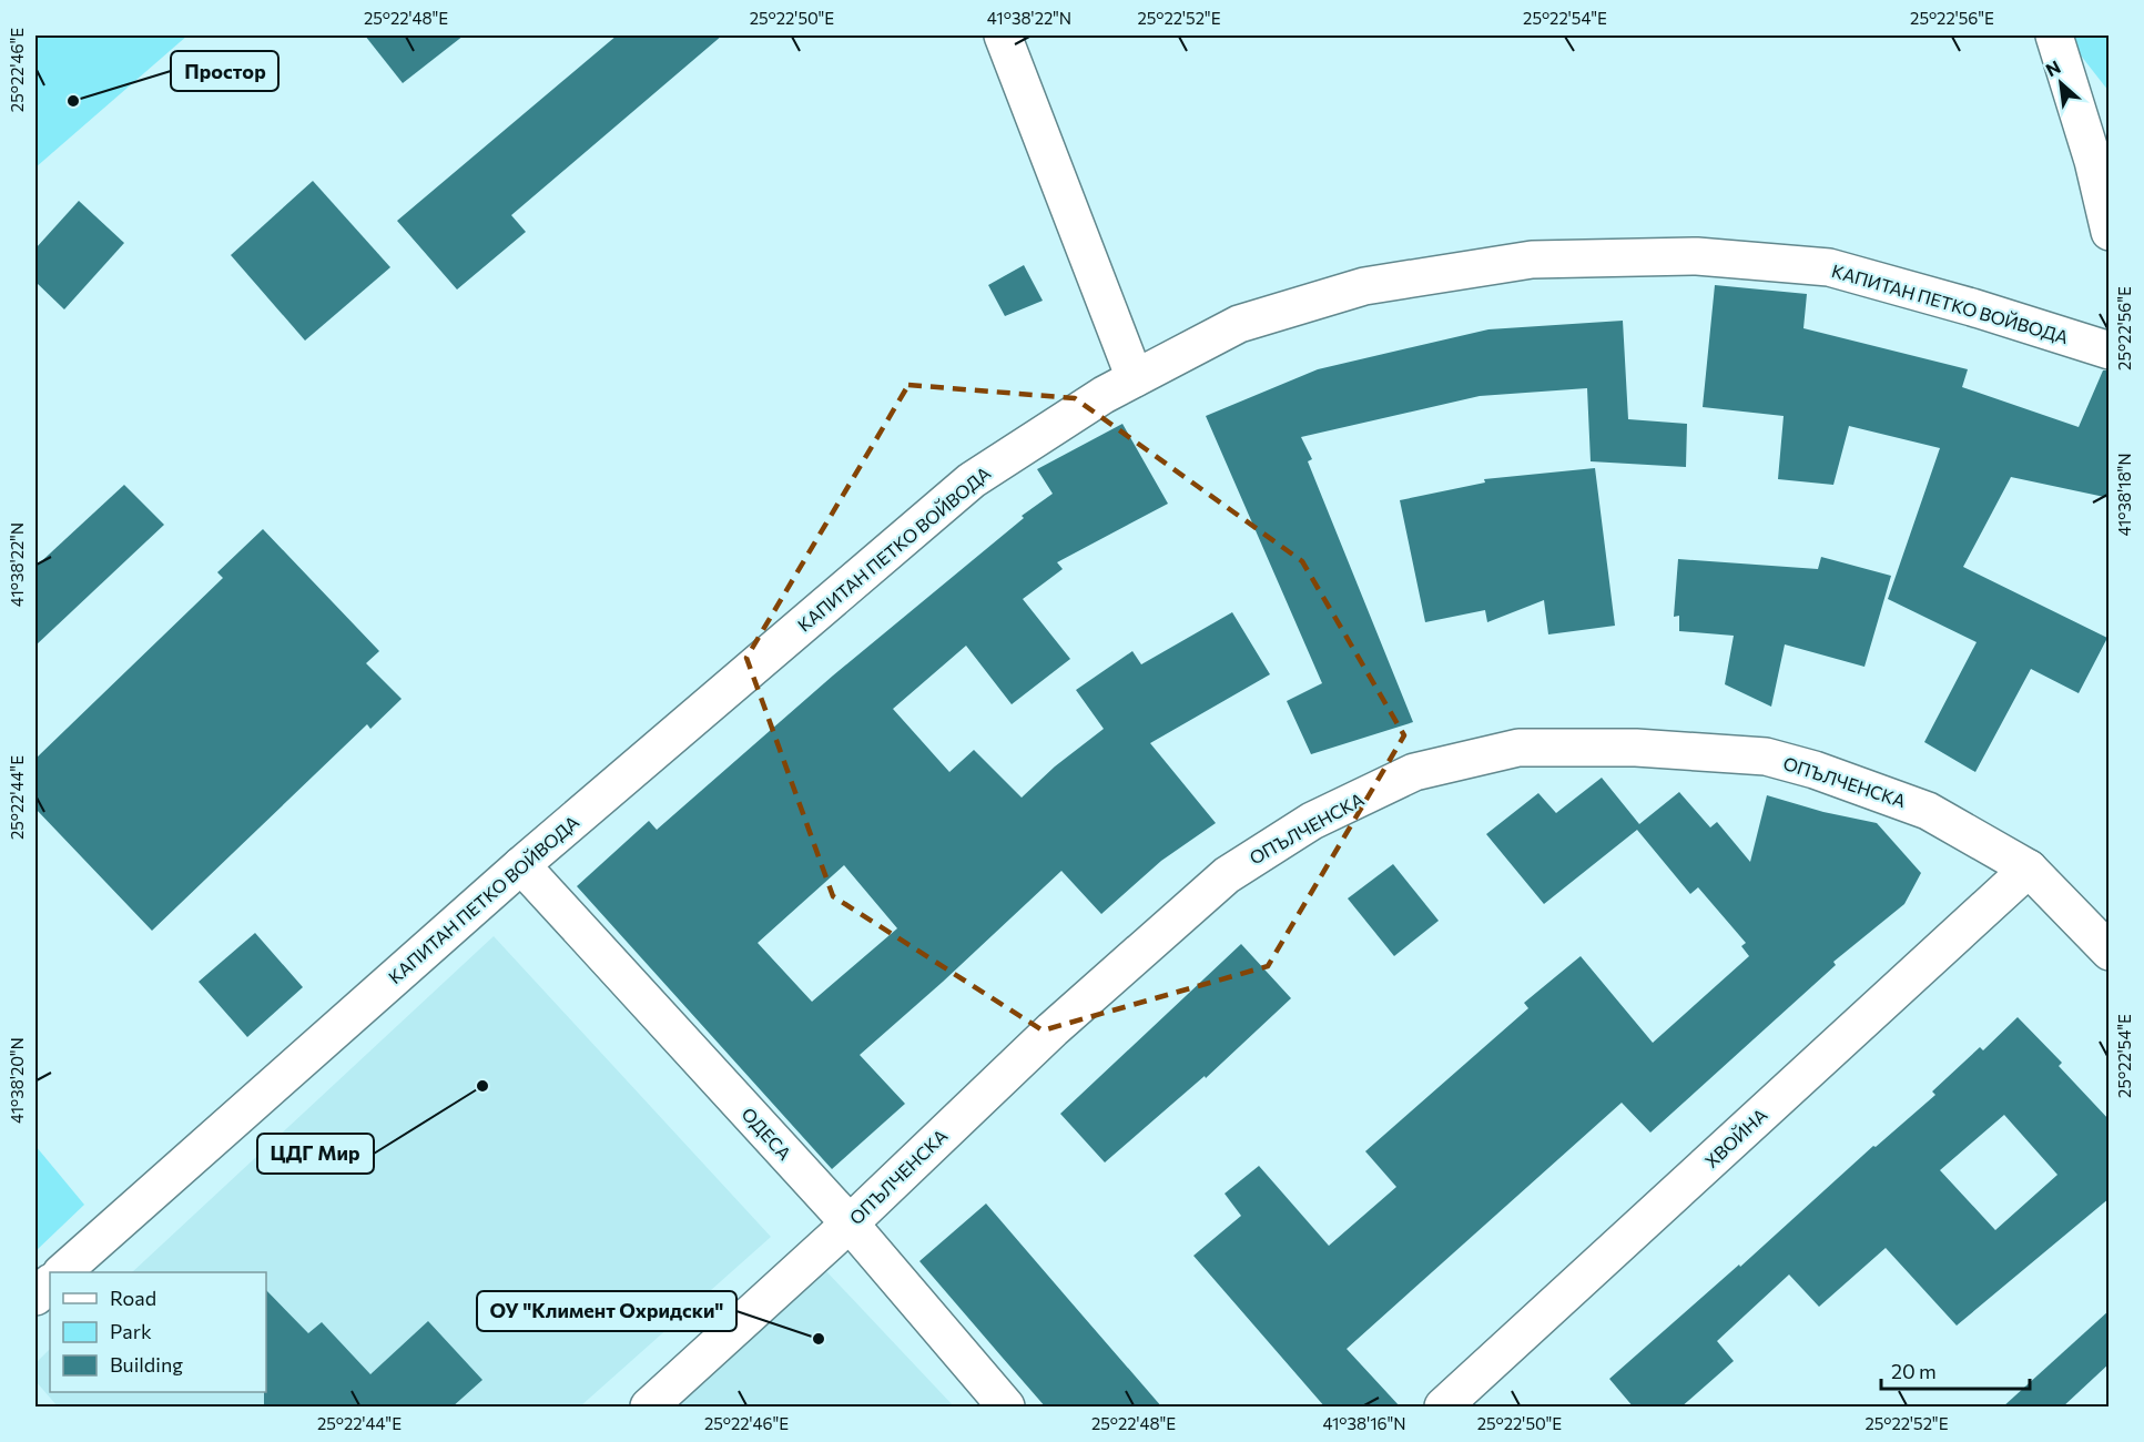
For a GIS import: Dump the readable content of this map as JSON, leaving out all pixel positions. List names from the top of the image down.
{
  "streets": {
    "street": [
      "КАПИТАН ПЕТКО ВОЙВОДА",
      "ОПЪЛЧЕНСКА",
      "ОДЕСА",
      "ХВОЙНА"
    ]
  },
  "crossings": [
    ["КАПИТАН ПЕТКО ВОЙВОДА", "ОДЕСА"],
    ["ОПЪЛЧЕНСКА", "ОДЕСА"],
    ["ОПЪЛЧЕНСКА", "ХВОЙНА"]
  ],
  "places": ["Простор", "ЦДГ Мир", "ОУ \"Климент Охридски\""],
  "legend": ["Road", "Park", "Building"],
  "scale_bar": "20 m",
  "north": "top left",
  "coordinates": [
    "25°22'48\"E",
    "25°22'50\"E",
    "41°38'22\"N",
    "25°22'52\"E",
    "25°22'54\"E",
    "25°22'56\"E",
    "25°22'46\"E",
    "41°38'18\"N",
    "25°22'44\"E",
    "41°38'20\"N",
    "41°38'16\"N"
  ]
}
